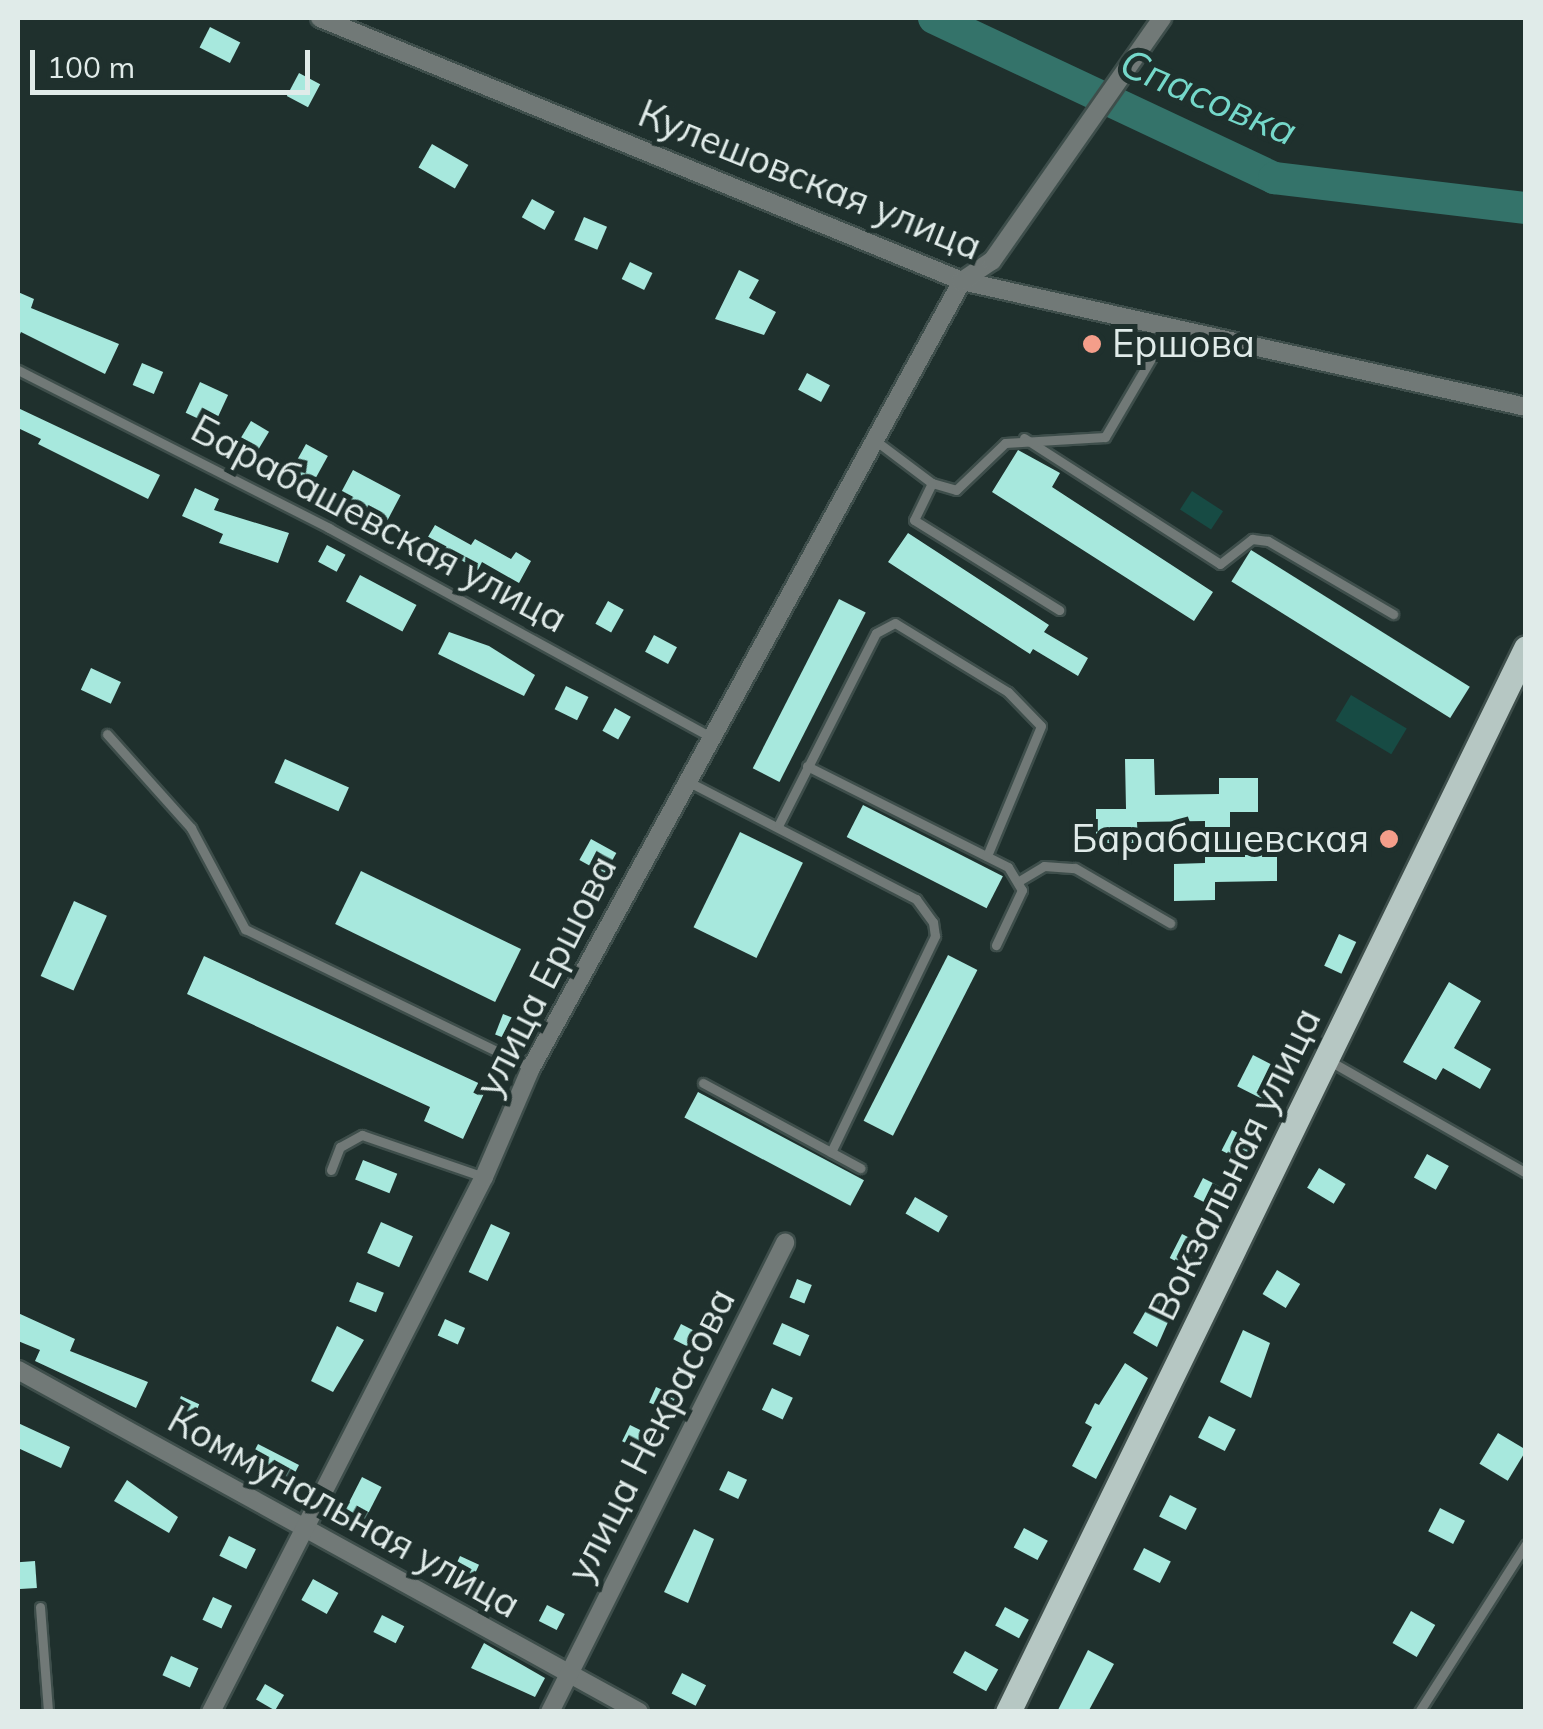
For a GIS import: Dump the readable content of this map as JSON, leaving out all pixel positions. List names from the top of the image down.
{
  "streets": {
    "main road": ["Вокзальная улица"],
    "street": [
      "Кулешовская улица",
      "улица Ершова",
      "улица Некрасова",
      "Коммунальная улица"
    ],
    "lane": ["Барабашевская улица"]
  },
  "crossings": [
    ["Кулешовская улица", "улица Ершова"],
    ["Барабашевская улица", "улица Ершова"],
    ["улица Ершова", "Коммунальная улица"],
    ["улица Некрасова", "Коммунальная улица"]
  ],
  "water": ["Спасовка"],
  "places": ["Ершова", "Барабашевская"],
  "scale_bar": "100 m"
}
